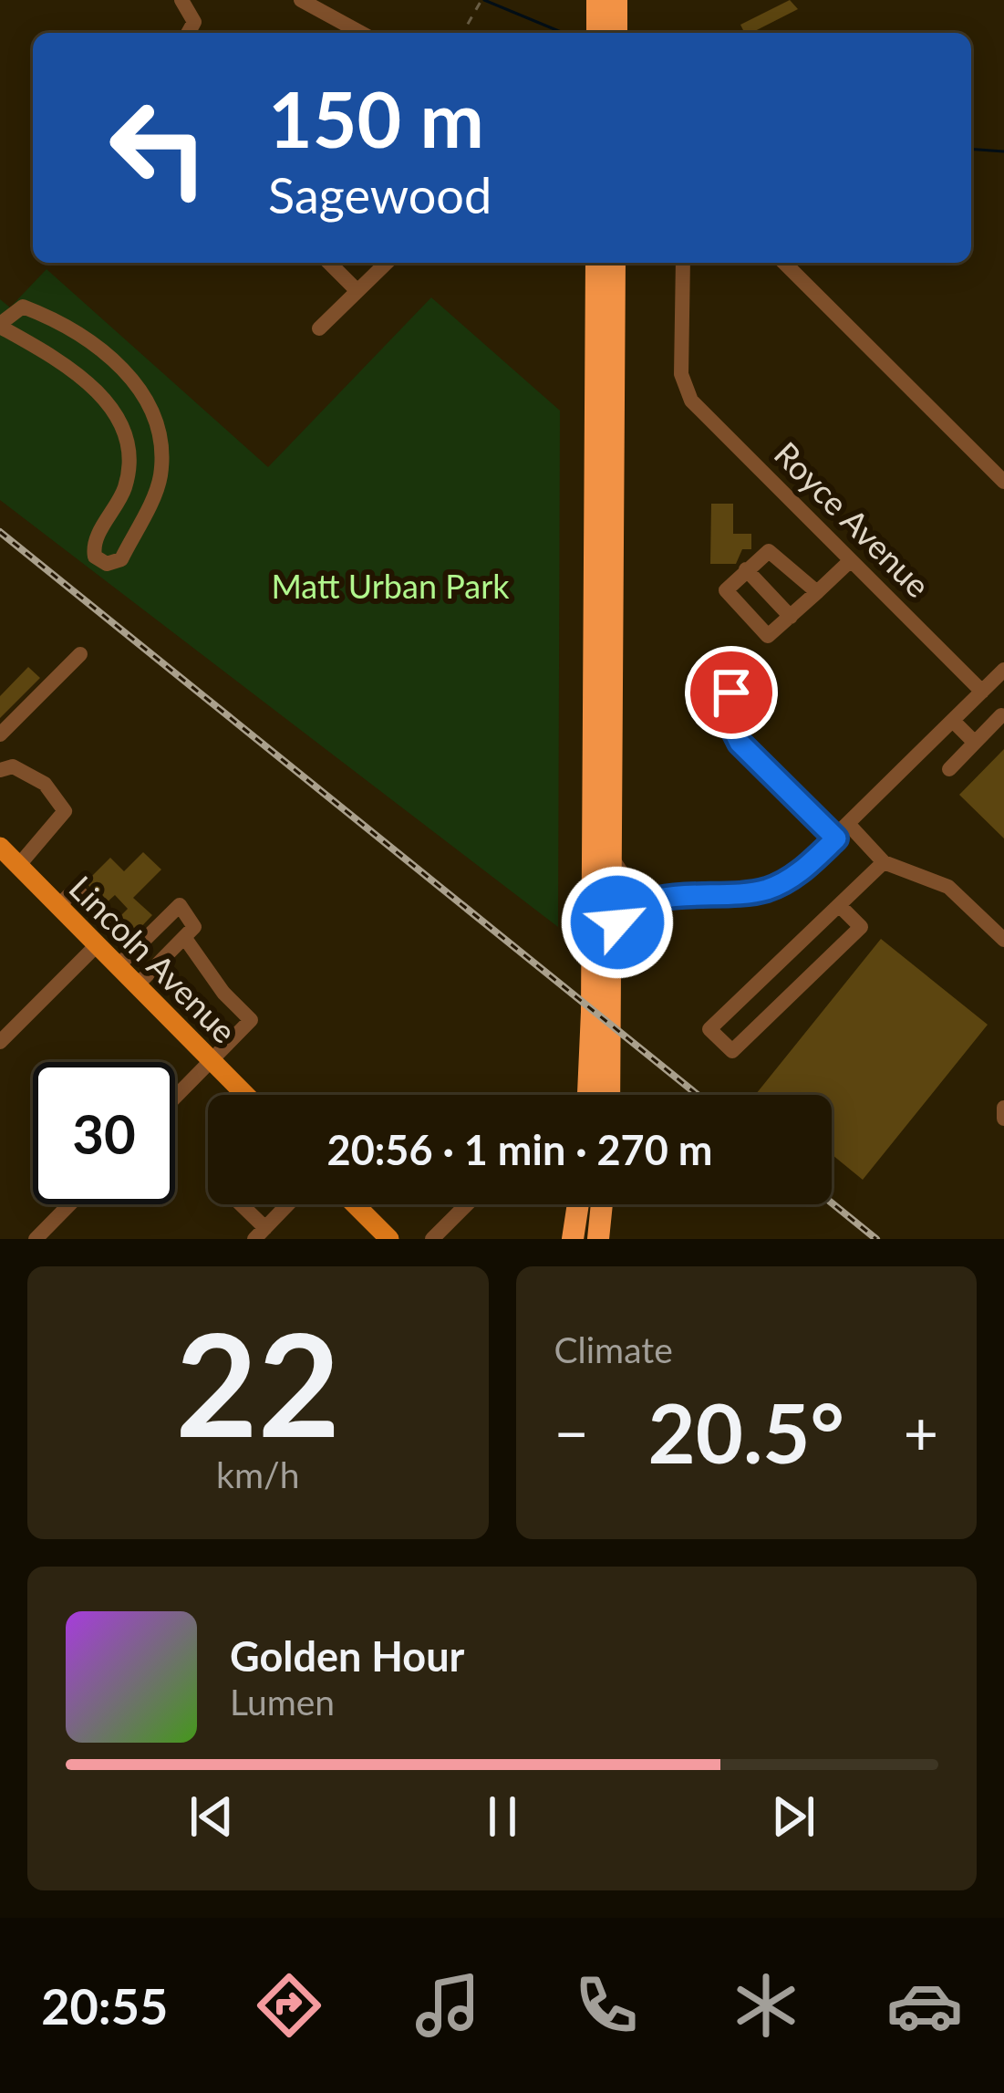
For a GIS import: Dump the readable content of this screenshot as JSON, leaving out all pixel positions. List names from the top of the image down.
{
  "streets": {
    "main road": ["Lincoln Avenue"],
    "street": ["Royce Avenue"]
  },
  "parks": ["Matt Urban Park"],
  "page": {
    "turn": ["150 m", "Sagewood"],
    "limit": "30",
    "trip": "20:56 · 1 min · 270 m",
    "tile": [
      ["22", "km/h"],
      "Climate"
    ],
    "heat": ["−", "20.5°", "+"],
    "song": ["Golden Hour", "Lumen"],
    "tabs": "20:55"
  }
}
